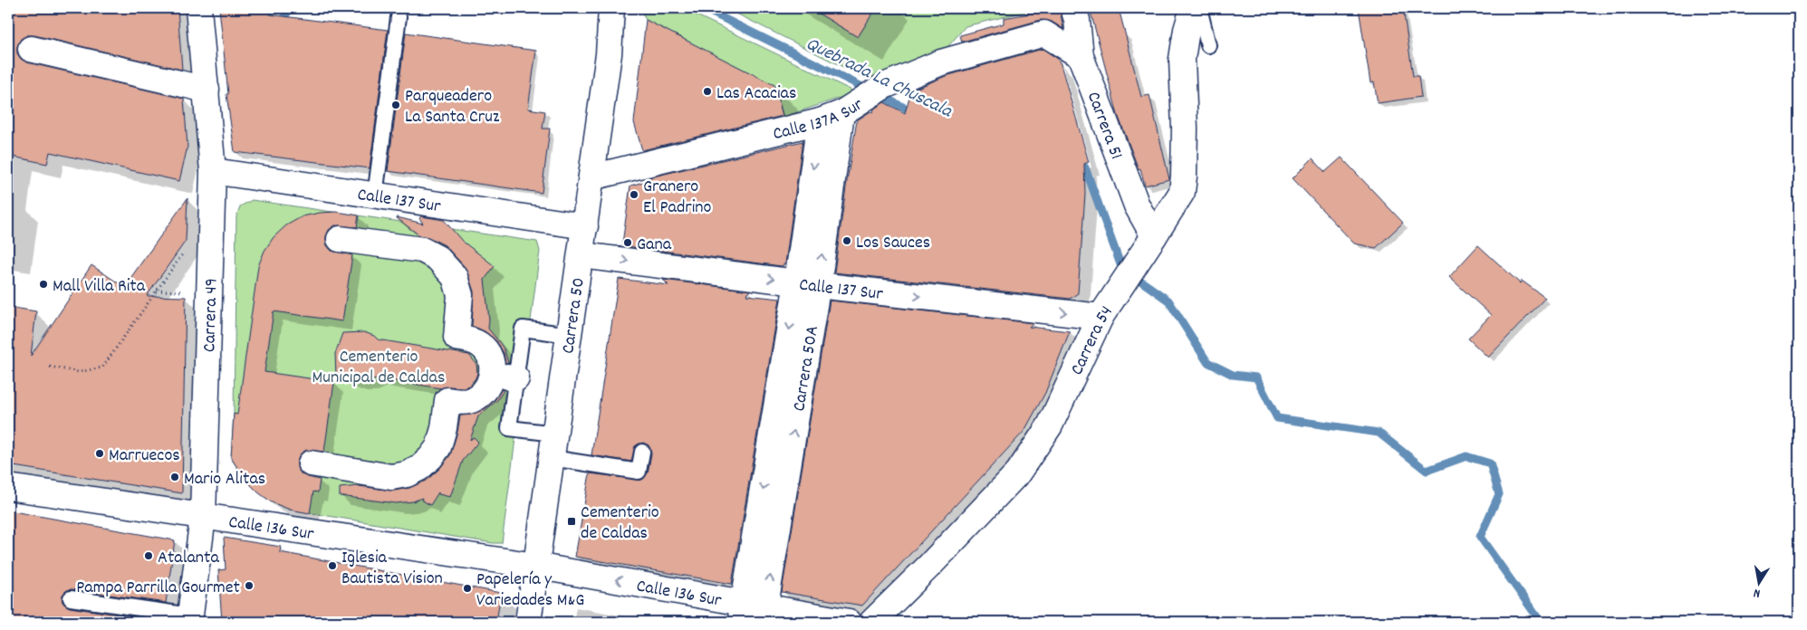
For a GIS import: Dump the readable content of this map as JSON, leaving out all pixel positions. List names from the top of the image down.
{
  "streets": {
    "street": [
      "Calle 137A Sur",
      "Carrera 51",
      "Calle 137 Sur",
      "Carrera 49",
      "Carrera 50",
      "Carrera 54",
      "Carrera 50A",
      "Calle 136 Sur"
    ]
  },
  "crossings": [
    ["Calle 137A Sur", "Carrera 51"],
    ["Calle 137A Sur", "Carrera 50"],
    ["Calle 137A Sur", "Carrera 50A"],
    ["Carrera 51", "Carrera 54"],
    ["Calle 137 Sur", "Carrera 49"],
    ["Calle 137 Sur", "Carrera 50"],
    ["Calle 137 Sur", "Carrera 54"],
    ["Calle 137 Sur", "Carrera 50A"],
    ["Carrera 49", "Calle 136 Sur"],
    ["Carrera 50", "Calle 136 Sur"],
    ["Carrera 50A", "Calle 136 Sur"]
  ],
  "one_way": ["Calle 137 Sur"],
  "water": ["Quebrada La Chuscala"],
  "parks": ["Cementerio Municipal de Caldas"],
  "places": {
    "other": [
      "Las Acacias",
      "Parqueadero La Santa Cruz",
      "Granero El Padrino",
      "Los Sauces",
      "Gana",
      "Mall Villa Rita",
      "Marruecos",
      "Mario Alitas",
      "Atalanta",
      "Iglesia Bautista Vision",
      "Pampa Parrilla Gourmet",
      "Papelería y Variedades M&G"
    ],
    "transit": ["Cementerio de Caldas"]
  },
  "north": "bottom"
}
